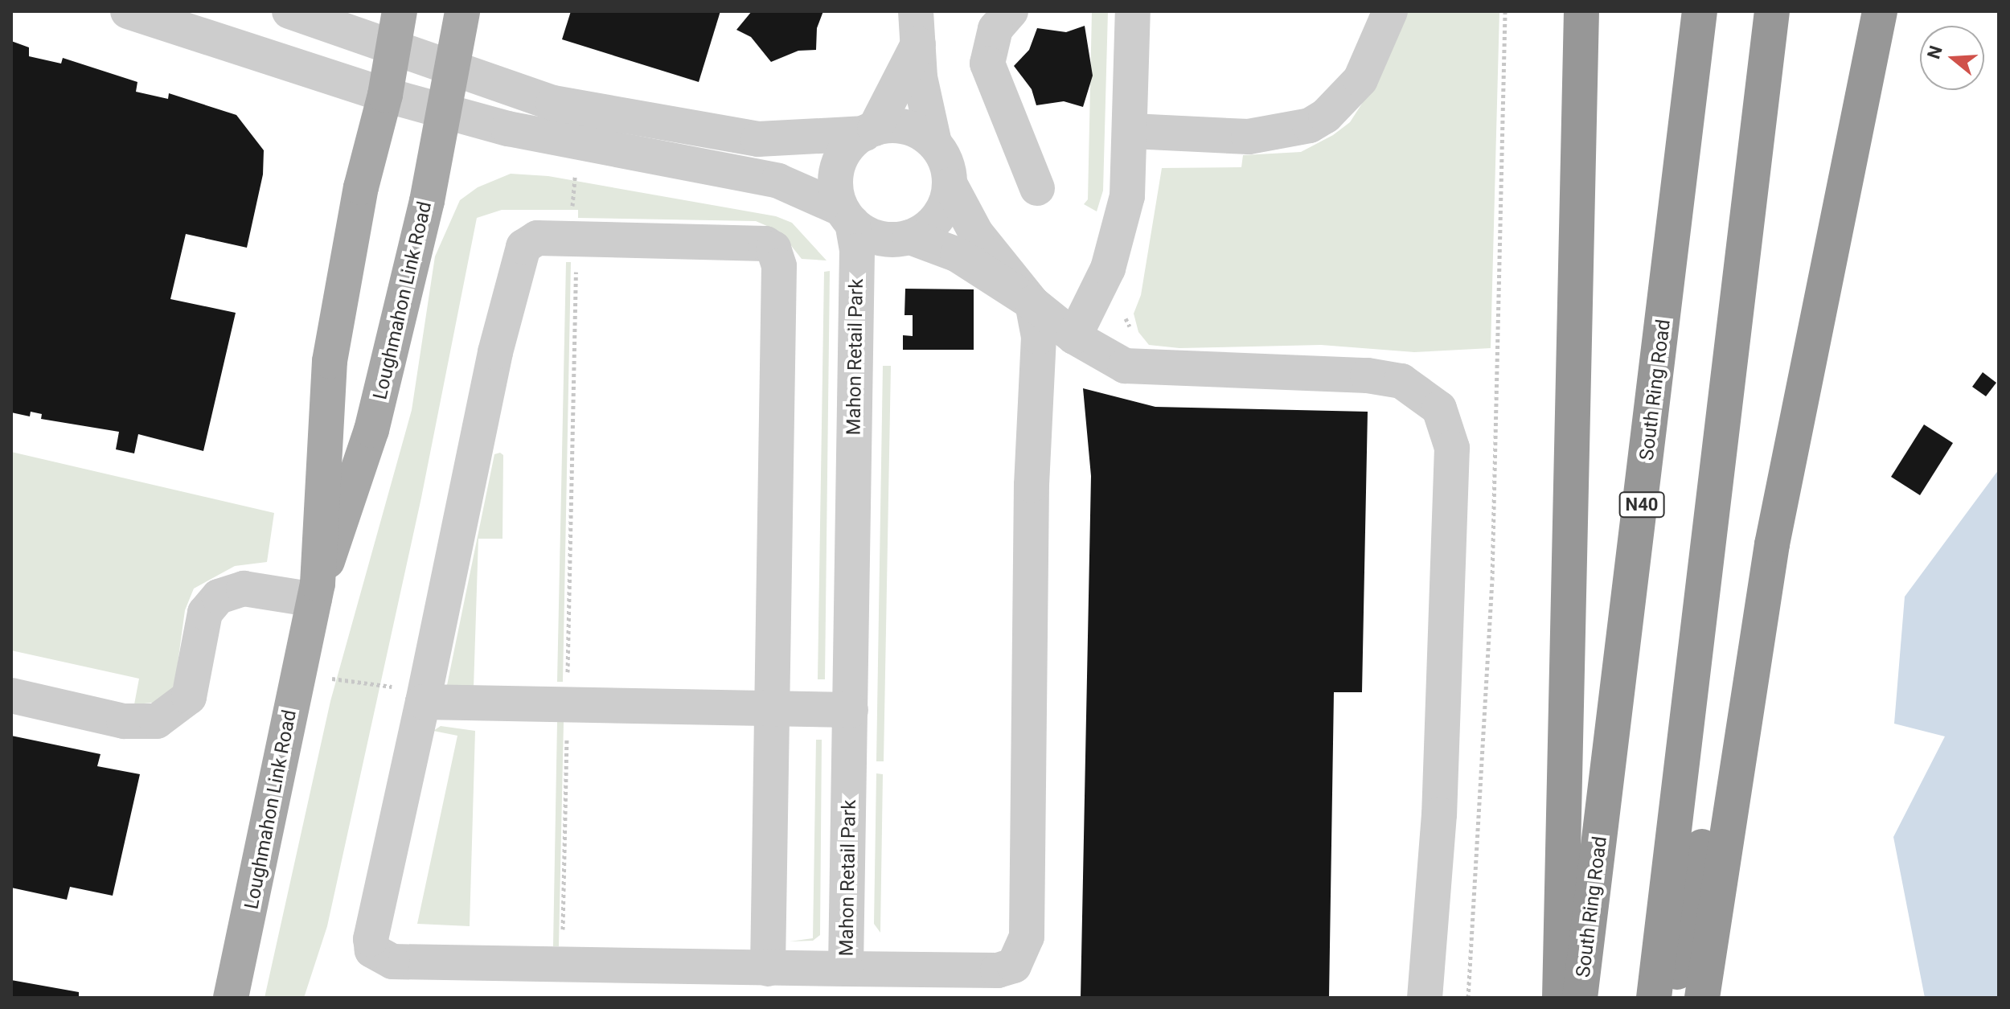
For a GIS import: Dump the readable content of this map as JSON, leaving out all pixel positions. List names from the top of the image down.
{
  "streets": {
    "highway": ["South Ring Road", "N40"],
    "main road": ["Loughmahon Link Road"],
    "lane": ["Mahon Retail Park"]
  },
  "north": "left"
}
